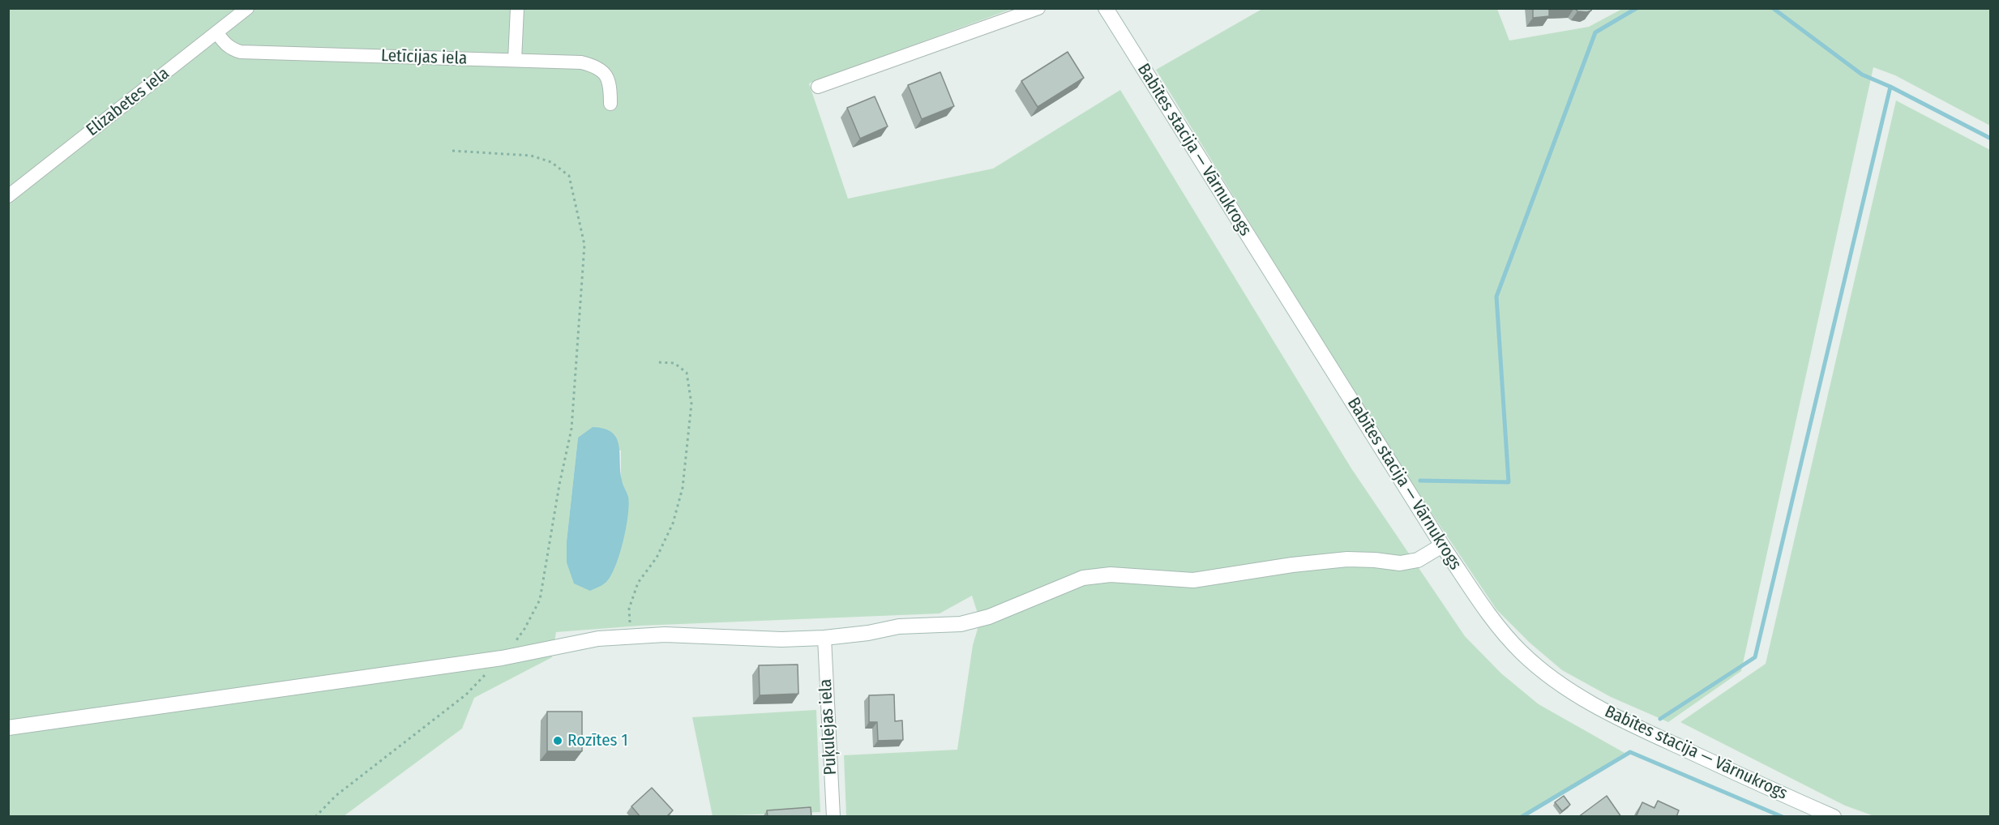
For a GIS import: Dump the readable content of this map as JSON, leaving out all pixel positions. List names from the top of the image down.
{
  "streets": {
    "street": [
      "Letīcijas iela",
      "Elizabetes iela",
      "Babītes stacija — Vārnukrogs",
      "Puķulejas iela"
    ]
  },
  "crossings": [
    ["Letīcijas iela", "Elizabetes iela"]
  ],
  "places": ["Rozītes 1"]
}
